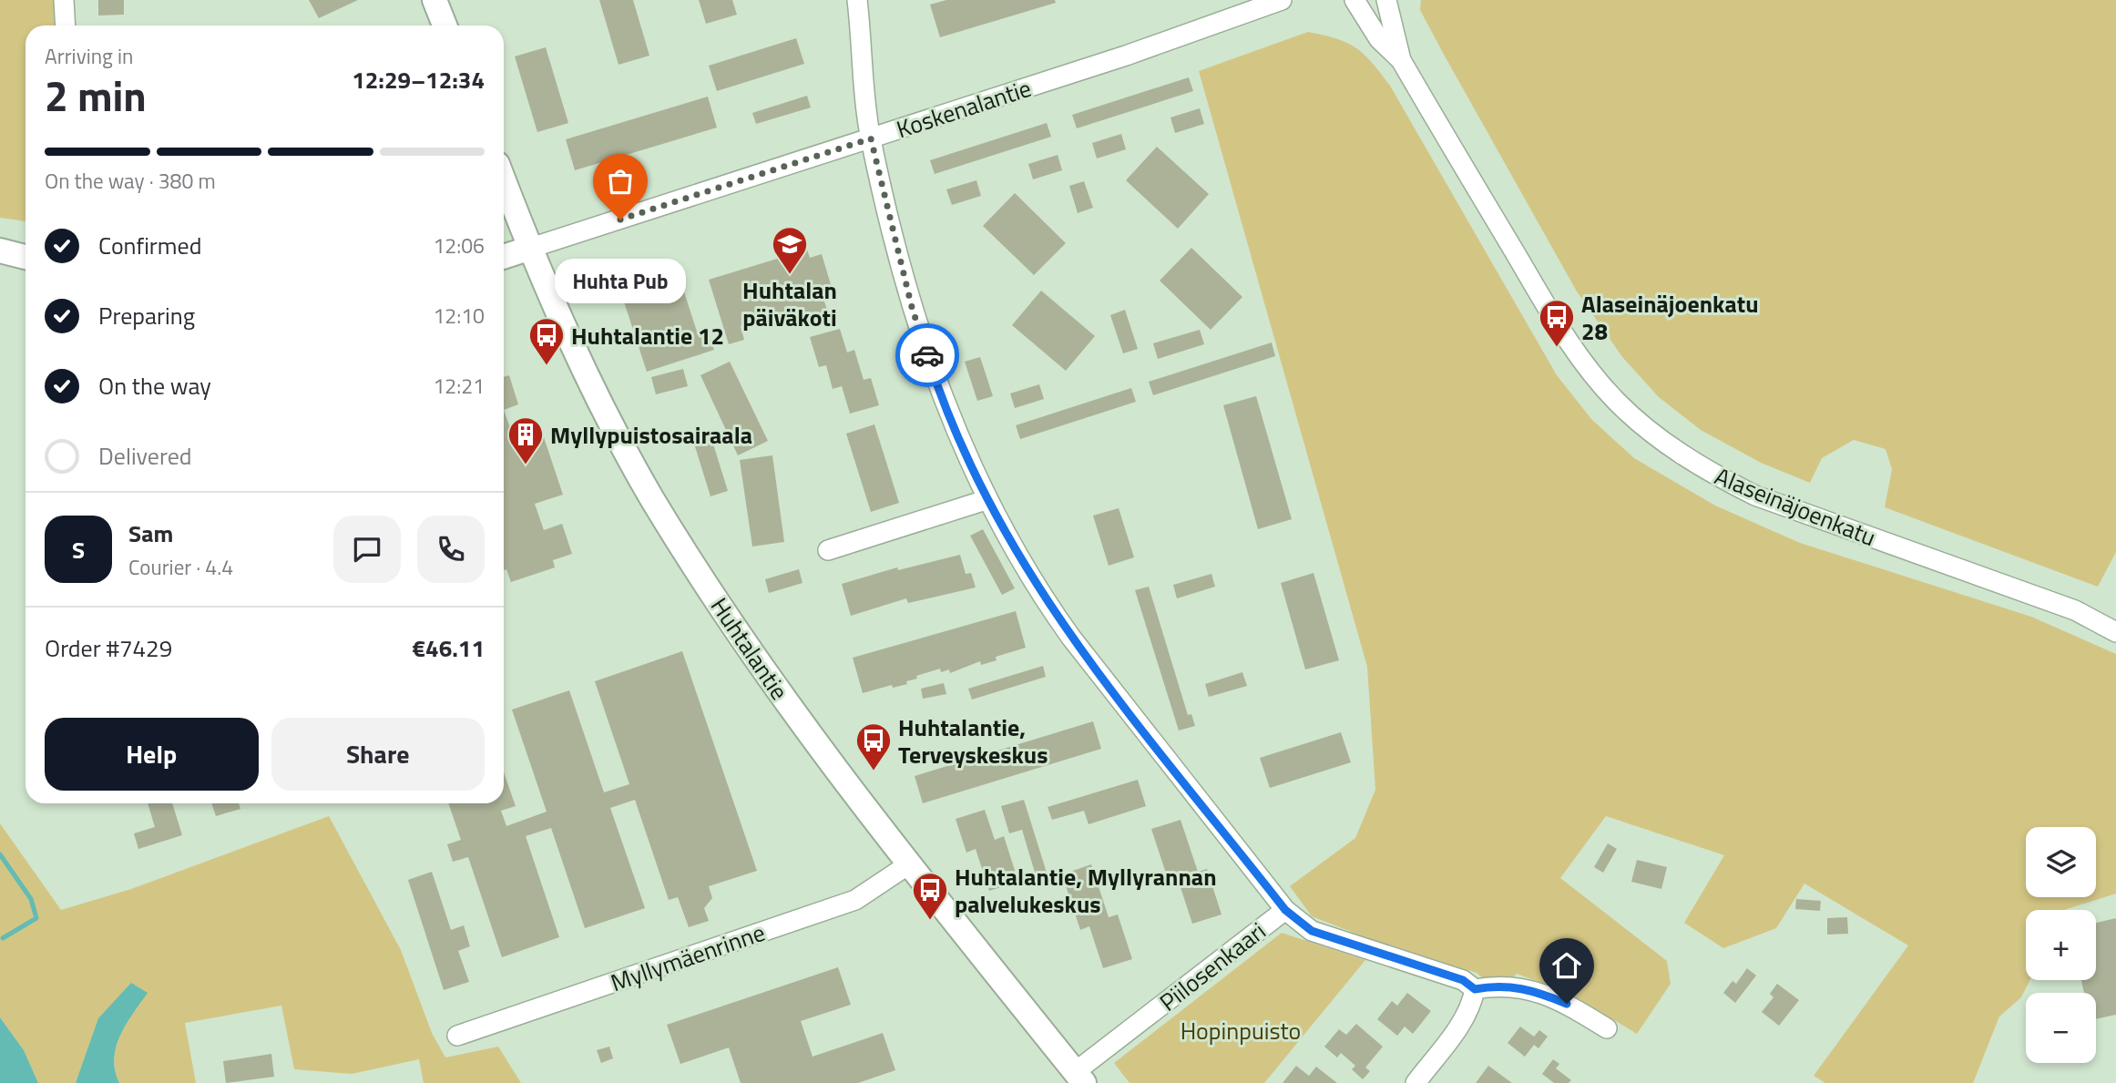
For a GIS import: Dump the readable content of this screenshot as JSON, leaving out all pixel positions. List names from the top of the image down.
{
  "streets": {
    "main road": ["Koskenalantie", "Huhtalantie"],
    "street": ["Alaseinäjoenkatu", "Myllymäenrinne", "Piilosenkaari"]
  },
  "crossings": [
    ["Koskenalantie", "Huhtalantie"],
    ["Huhtalantie", "Myllymäenrinne"],
    ["Huhtalantie", "Piilosenkaari"]
  ],
  "parks": ["Hopinpuisto"],
  "places": {
    "other": ["Huhta Pub"],
    "school or university": ["Huhtalan päiväkoti"],
    "bus stop": [
      "Alaseinäjoenkatu 28",
      "Huhtalantie 12",
      "Huhtalantie, Terveyskeskus",
      "Huhtalantie, Myllyrannan palvelukeskus"
    ],
    "building": ["Myllypuistosairaala"]
  },
  "page": {
    "heading": ["2 min", "Arriving in", "12:29–12:34"],
    "panel": [
      "Sam",
      "Courier · 4.4",
      "Order #7429",
      "€46.11"
    ],
    "bar": "On the way · 380 m",
    "list": [
      ["Confirmed", "12:06"],
      ["Preparing", "12:10"],
      ["On the way", "12:21"],
      "Delivered"
    ],
    "bubble": "Huhta Pub",
    "round": "S",
    "buttons": ["Help", "Share"],
    "map_buttons": ["+", "−"]
  }
}
